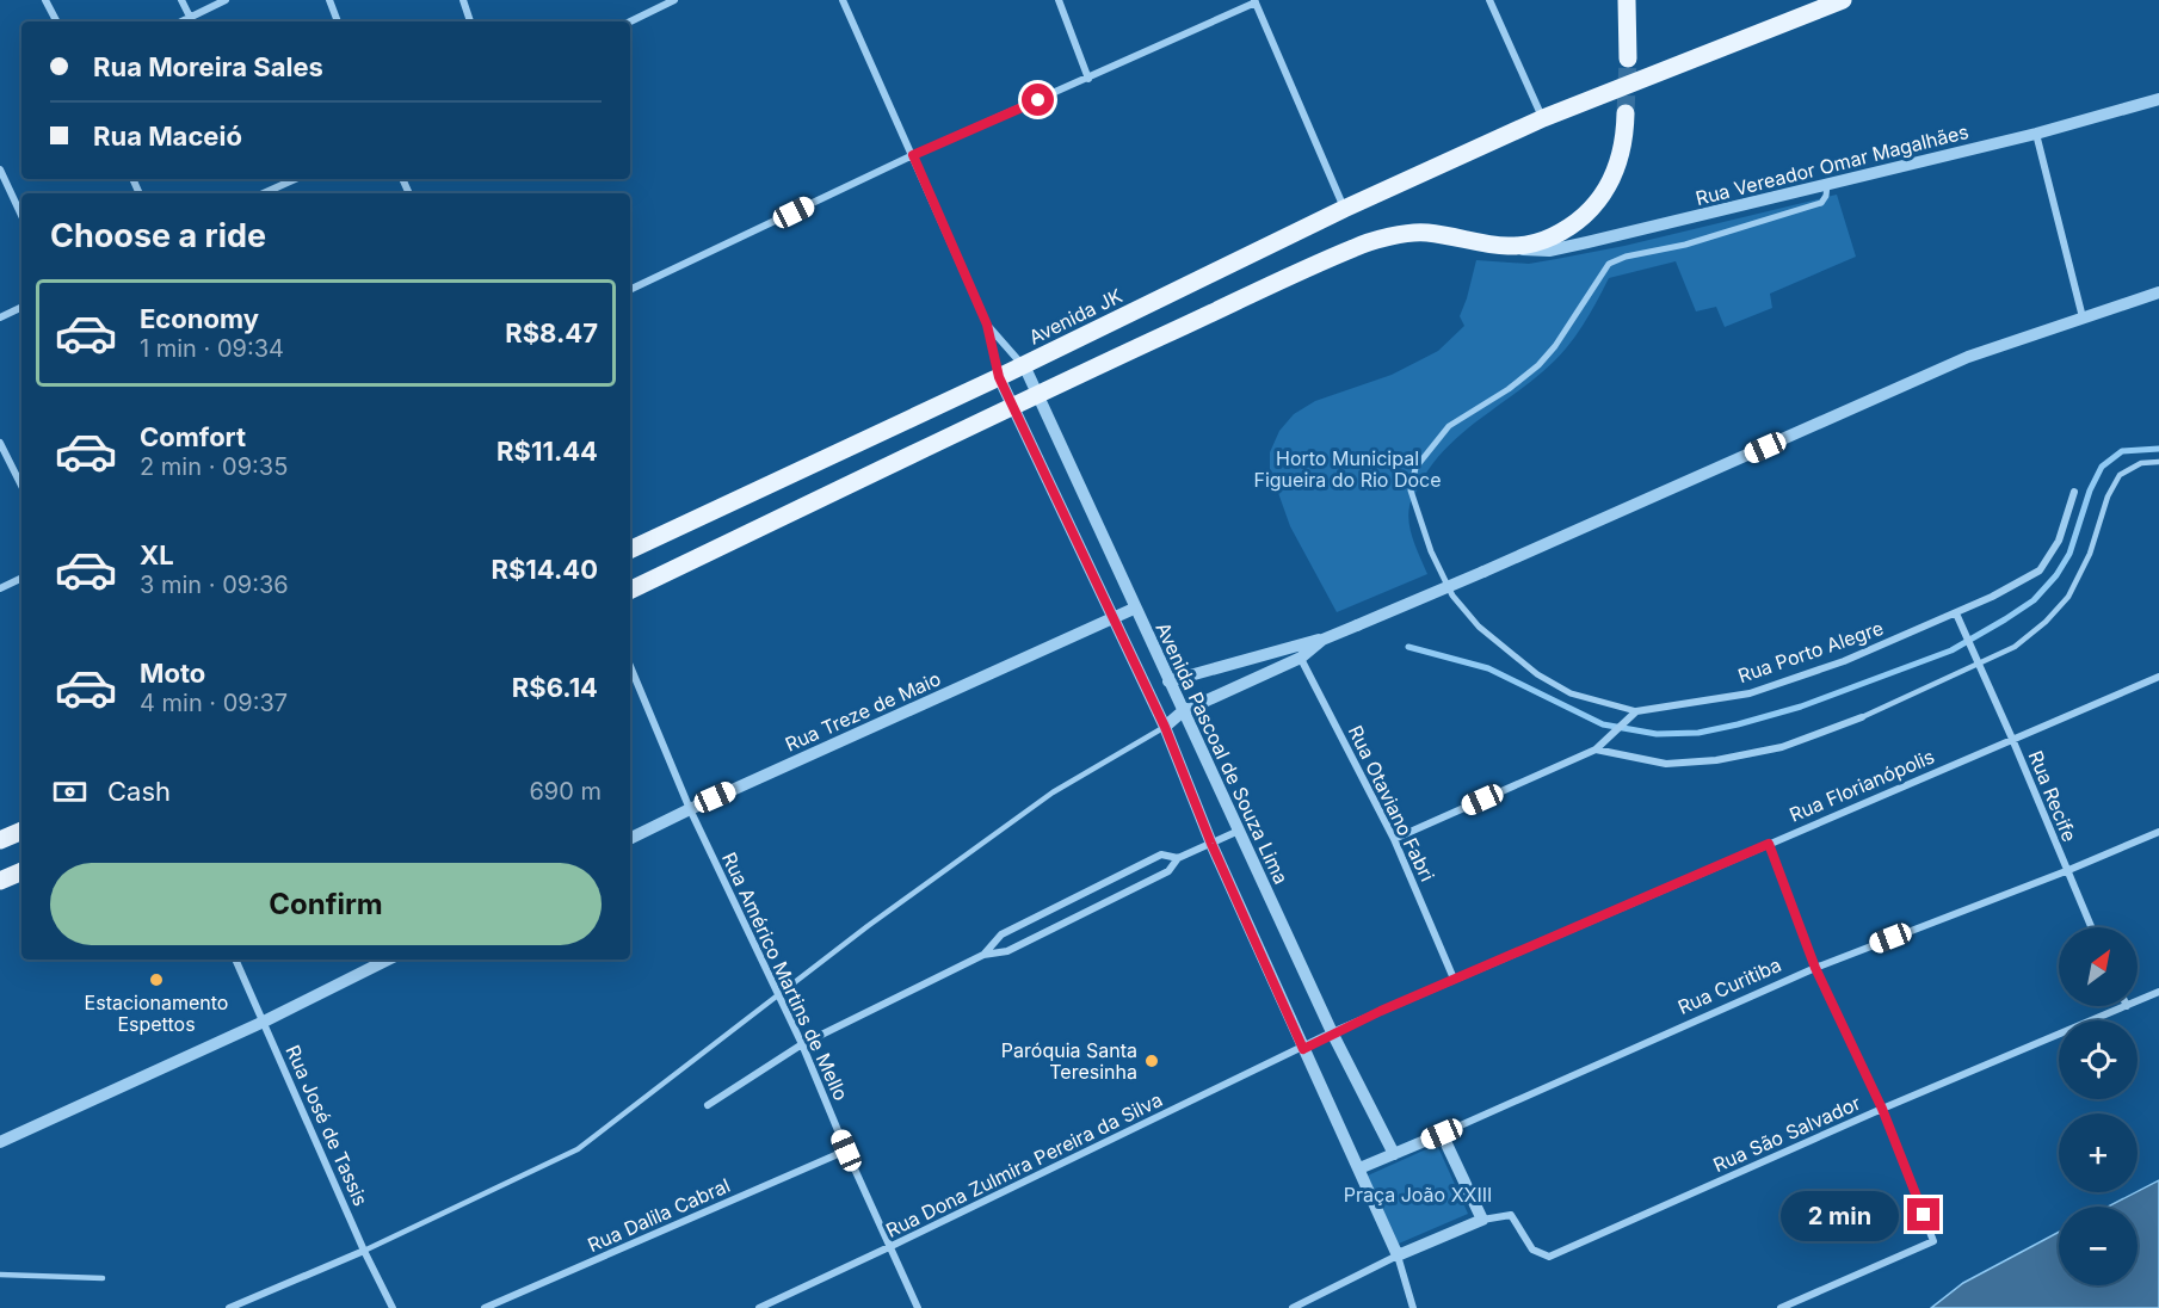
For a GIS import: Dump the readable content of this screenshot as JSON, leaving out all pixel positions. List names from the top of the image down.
{
  "streets": {
    "main road": ["Avenida JK"],
    "street": [
      "Rua Vereador Omar Magalhães",
      "Rua Porto Alegre",
      "Rua Treze de Maio",
      "Avenida Pascoal de Souza Lima",
      "Rua Florianópolis",
      "Rua Recife",
      "Rua Otaviano Fabri",
      "Rua Américo Martins de Mello",
      "Rua Curitiba",
      "Rua José de Tassis",
      "Rua São Salvador",
      "Rua Dona Zulmira Pereira da Silva",
      "Rua Dalila Cabral"
    ]
  },
  "crossings": [
    ["Avenida JK", "Avenida Pascoal de Souza Lima"],
    ["Rua Porto Alegre", "Rua Recife"],
    ["Rua Treze de Maio", "Avenida Pascoal de Souza Lima"],
    ["Rua Treze de Maio", "Rua Américo Martins de Mello"],
    ["Avenida Pascoal de Souza Lima", "Rua Florianópolis"],
    ["Avenida Pascoal de Souza Lima", "Rua Curitiba"],
    ["Avenida Pascoal de Souza Lima", "Rua Dona Zulmira Pereira da Silva"],
    ["Rua Florianópolis", "Rua Recife"],
    ["Rua Florianópolis", "Rua Otaviano Fabri"],
    ["Rua Florianópolis", "Rua Dona Zulmira Pereira da Silva"],
    ["Rua Recife", "Rua Curitiba"],
    ["Rua Américo Martins de Mello", "Rua Dona Zulmira Pereira da Silva"],
    ["Rua Américo Martins de Mello", "Rua Dalila Cabral"]
  ],
  "parks": ["Horto Municipal Figueira do Rio Doce", "Praça João XXIII"],
  "places": ["Estacionamento Espettos", "Paróquia Santa Teresinha"],
  "north": "top right",
  "page": {
    "banner": ["Rua Moreira Sales", "Rua Maceió"],
    "heading": "Choose a ride",
    "list": [
      {
        "name": "Economy",
        "note": "1 min · 09:34",
        "value": "R$8.47"
      },
      {
        "name": "Comfort",
        "note": "2 min · 09:35",
        "value": "R$11.44"
      },
      {
        "name": "XL",
        "note": "3 min · 09:36",
        "value": "R$14.40"
      },
      {
        "name": "Moto",
        "note": "4 min · 09:37",
        "value": "R$6.14"
      }
    ],
    "pay": ["Cash", "690 m"],
    "buttons": "Confirm",
    "map_buttons": ["+", "−"],
    "bubble": "2 min"
  }
}
